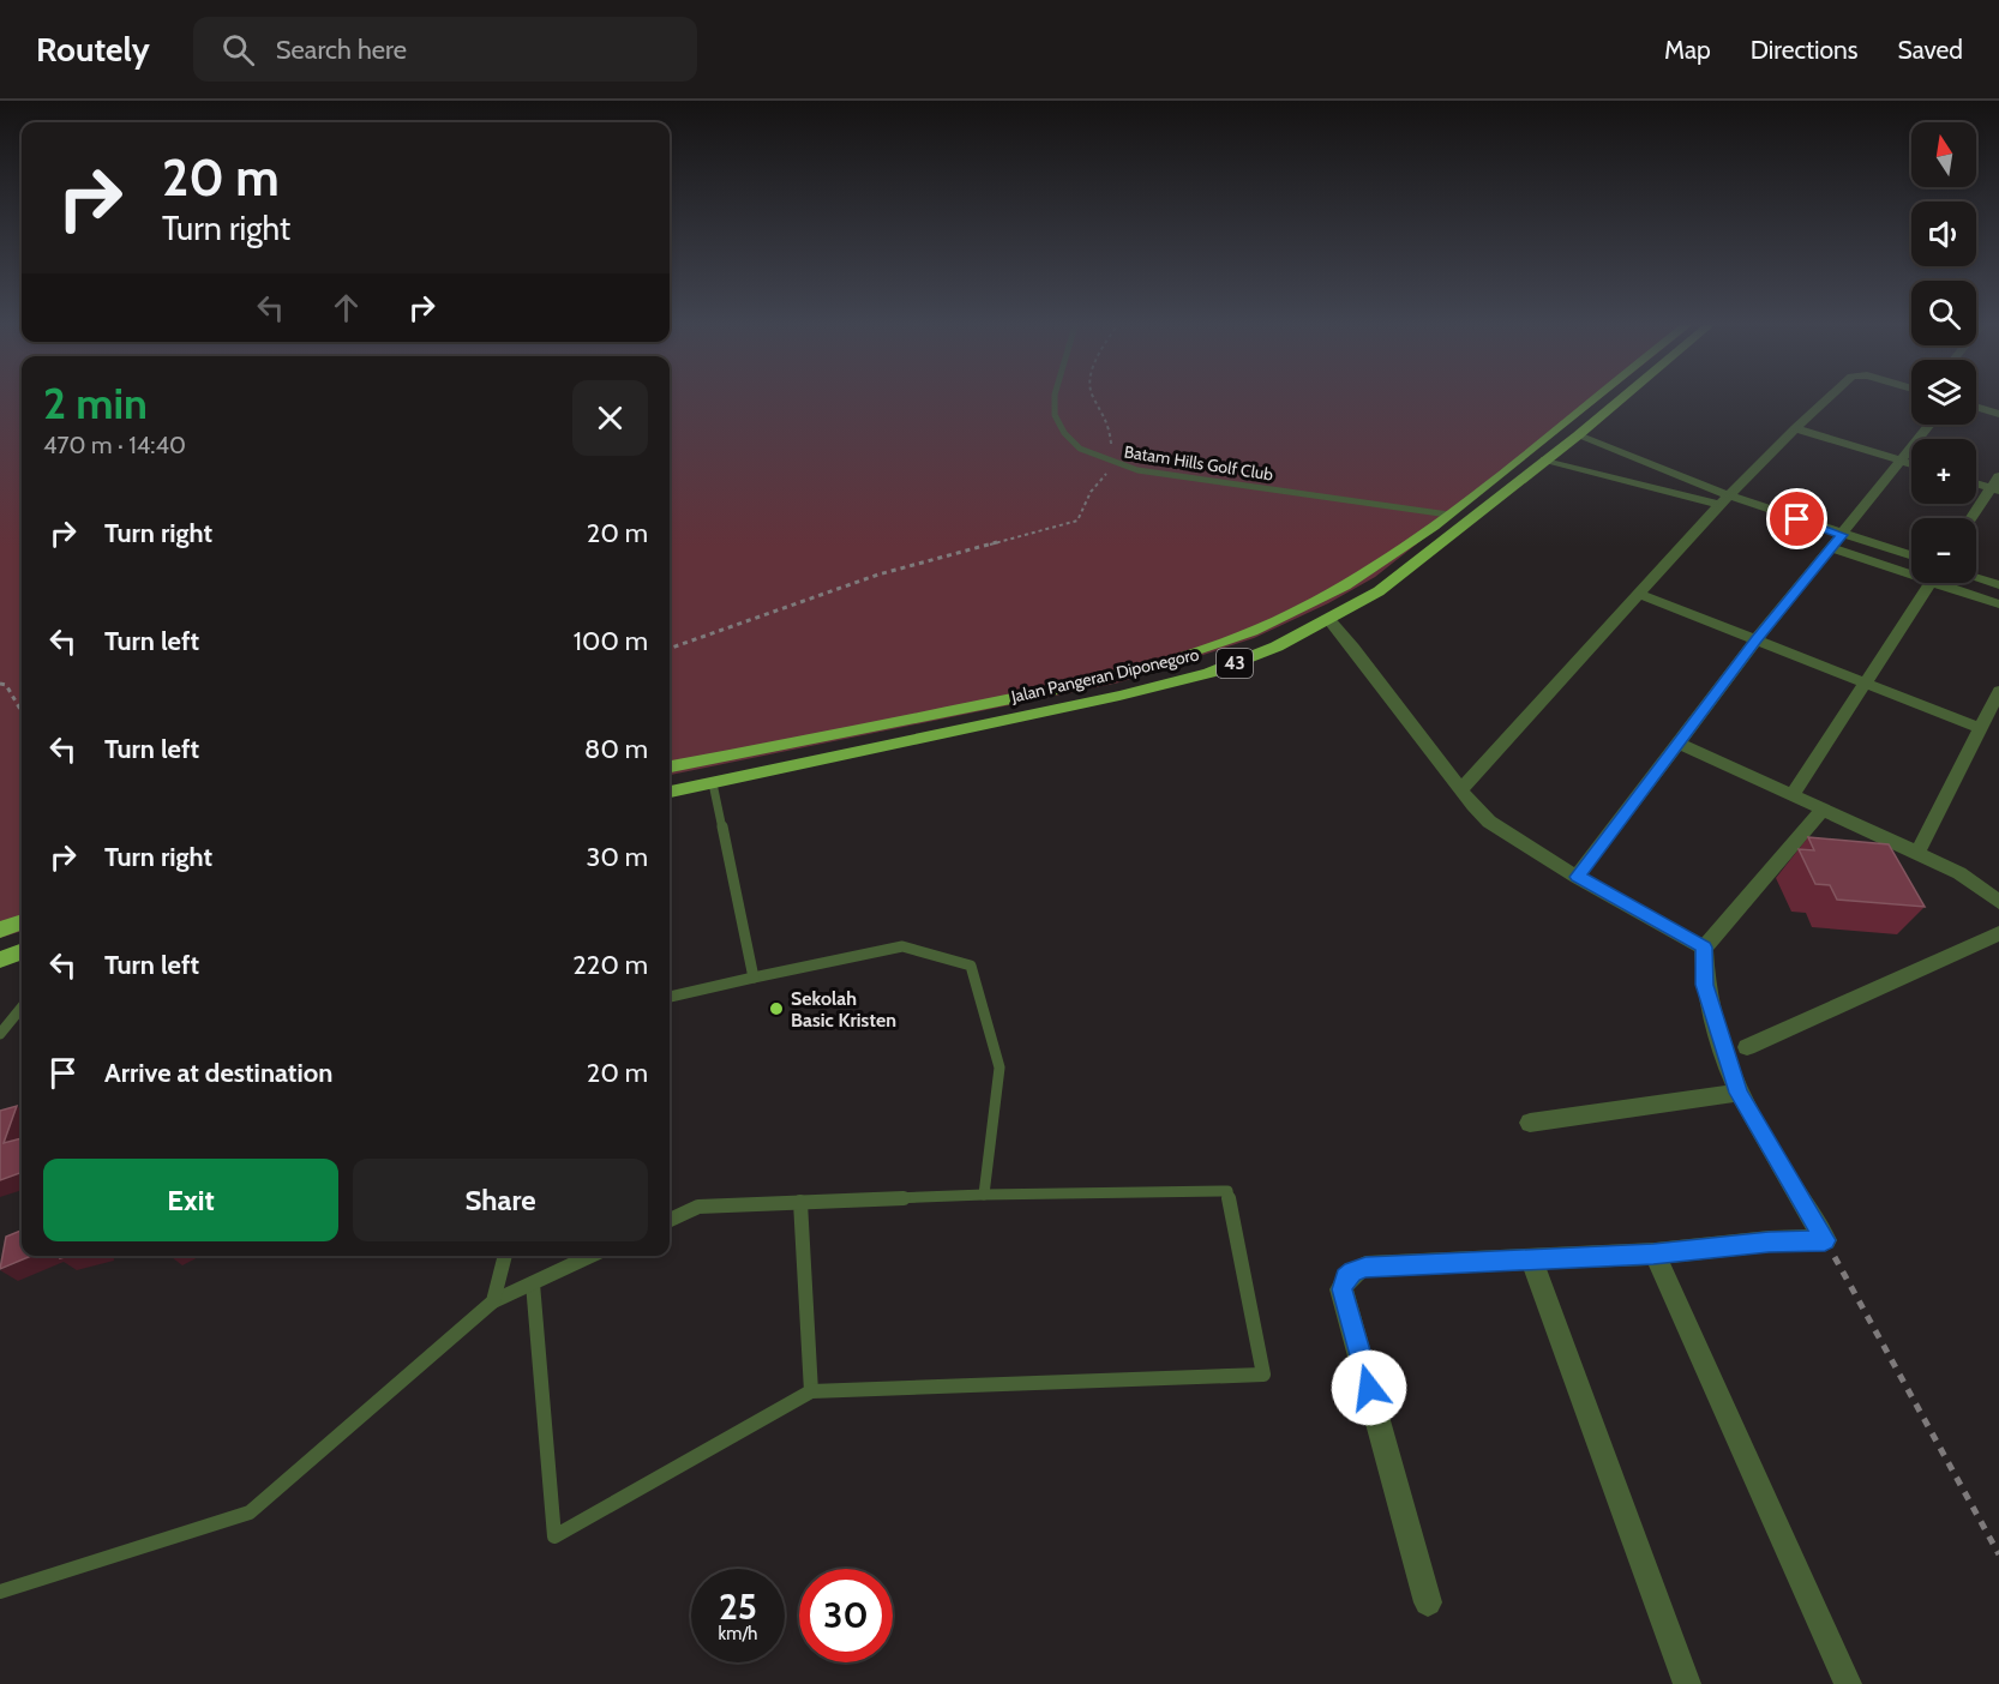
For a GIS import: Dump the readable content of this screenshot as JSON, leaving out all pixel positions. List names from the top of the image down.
{
  "streets": {
    "highway": ["43", "Jalan Pangeran Diponegoro"],
    "lane": ["Batam Hills Golf Club"]
  },
  "crossings": [
    ["Batam Hills Golf Club", "Jalan Pangeran Diponegoro"]
  ],
  "places": ["Sekolah Basic Kristen"],
  "north": "top",
  "page": {
    "header": "Routely",
    "search": "Search here",
    "nav": ["Map", "Directions", "Saved"],
    "map_buttons": ["+", "−"],
    "turn": ["20 m", "Turn right"],
    "heading": ["2 min", "470 m · 14:40"],
    "list": [
      {
        "name": "Turn right",
        "value": "20 m"
      },
      {
        "name": "Turn left",
        "value": "100 m"
      },
      {
        "name": "Turn left",
        "value": "80 m"
      },
      {
        "name": "Turn right",
        "value": "30 m"
      },
      {
        "name": "Turn left",
        "value": "220 m"
      },
      {
        "name": "Arrive at destination",
        "value": "20 m"
      }
    ],
    "buttons": ["Exit", "Share"],
    "speed": "25 km/h",
    "limit": "30"
  }
}
